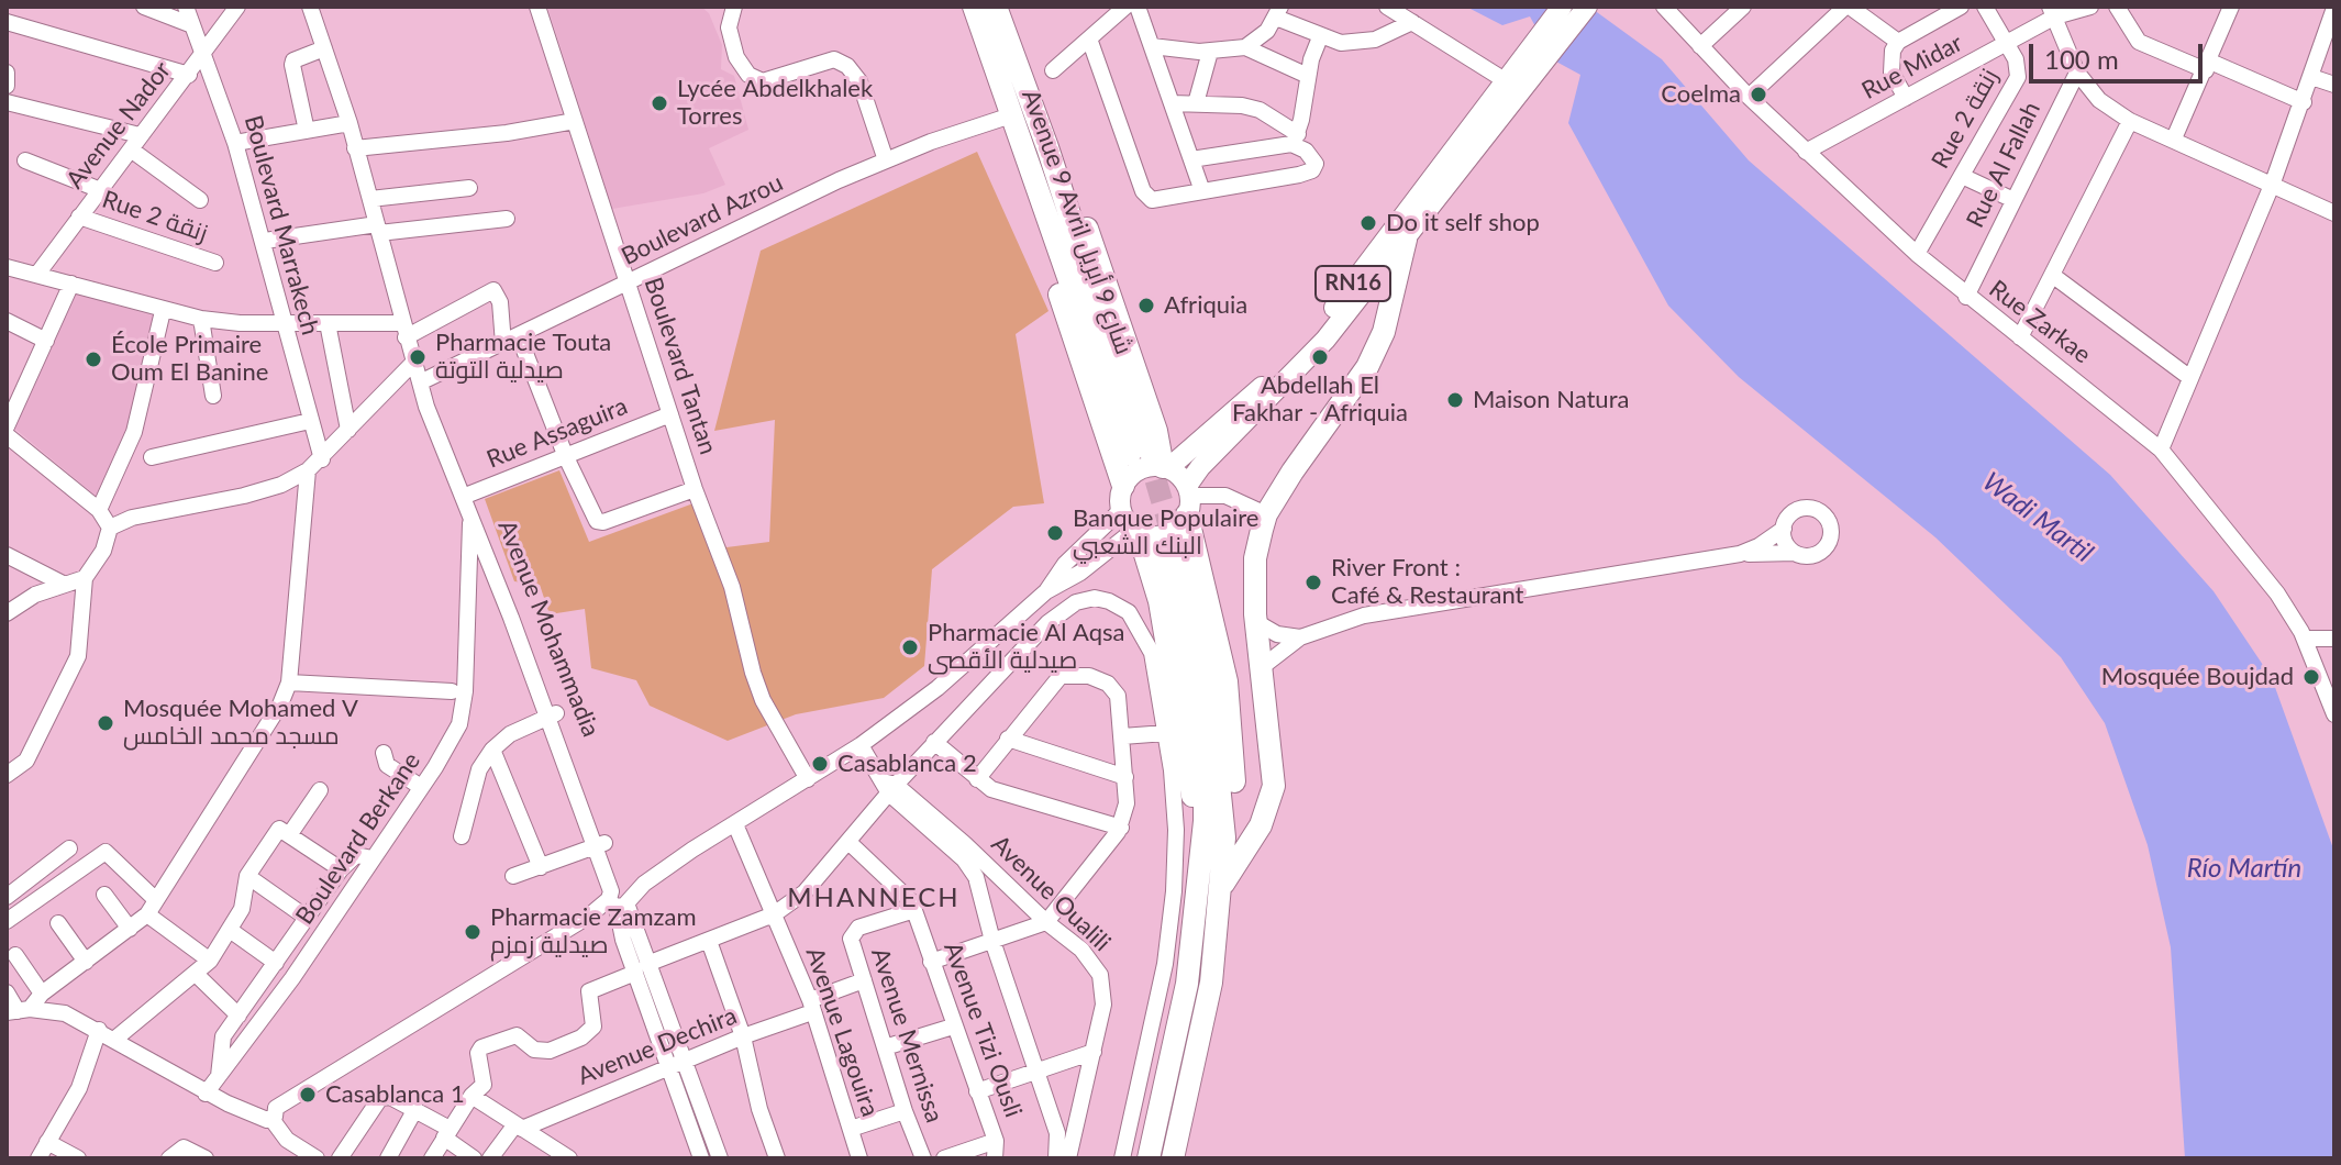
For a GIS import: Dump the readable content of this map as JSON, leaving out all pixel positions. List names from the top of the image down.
{
  "streets": {
    "highway": ["Avenue 9 Avril شارع 9 أبريل"],
    "main road": ["RN16"],
    "street": [
      "Rue Midar",
      "Rue 2 زنقة",
      "Avenue Nador",
      "Rue Al Fallah",
      "Boulevard Azrou",
      "Boulevard Marrakech",
      "Rue Zarkae",
      "Boulevard Tantan",
      "Rue Assaguira",
      "Avenue Mohammadia",
      "Boulevard Berkane",
      "Avenue Oualili",
      "Avenue Tizi Ousli",
      "Avenue Lagouira",
      "Avenue Mernissa",
      "Avenue Dechira"
    ]
  },
  "crossings": [
    ["Rue Midar", "Rue 2 زنقة"],
    ["Rue Midar", "Rue Zarkae"],
    ["Rue 2 زنقة", "Avenue Nador"],
    ["Rue 2 زنقة", "Rue Zarkae"],
    ["Avenue Nador", "Boulevard Marrakech"],
    ["Rue Al Fallah", "Rue Zarkae"],
    ["Boulevard Azrou", "Avenue 9 Avril شارع 9 أبريل"],
    ["Boulevard Azrou", "Boulevard Tantan"],
    ["Boulevard Azrou", "Avenue Mohammadia"],
    ["Boulevard Tantan", "Rue Assaguira"],
    ["Rue Assaguira", "Avenue Mohammadia"],
    ["Avenue Mohammadia", "Boulevard Berkane"],
    ["Avenue Mohammadia", "Avenue Dechira"],
    ["Avenue Tizi Ousli", "Avenue Mernissa"],
    ["Avenue Lagouira", "Avenue Dechira"],
    ["Avenue Mernissa", "Avenue Dechira"]
  ],
  "districts": ["MHANNECH"],
  "water": ["Wadi Martil", "Río Martín"],
  "places": [
    "Coelma",
    "Lycée Abdelkhalek Torres",
    "Do it self shop",
    "Afriquia",
    "Pharmacie Touta صيدلية التوتة",
    "Abdellah El Fakhar - Afriquia",
    "École Primaire Oum El Banine",
    "Maison Natura",
    "Banque Populaire البنك الشعبي",
    "River Front : Café & Restaurant",
    "Pharmacie Al Aqsa صيدلية الأقصى",
    "Mosquée Boujdad",
    "Mosquée Mohamed V مسجد محمد الخامس",
    "Casablanca 2",
    "Pharmacie Zamzam صيدلية زمزم",
    "Casablanca 1"
  ],
  "scale_bar": "100 m"
}
